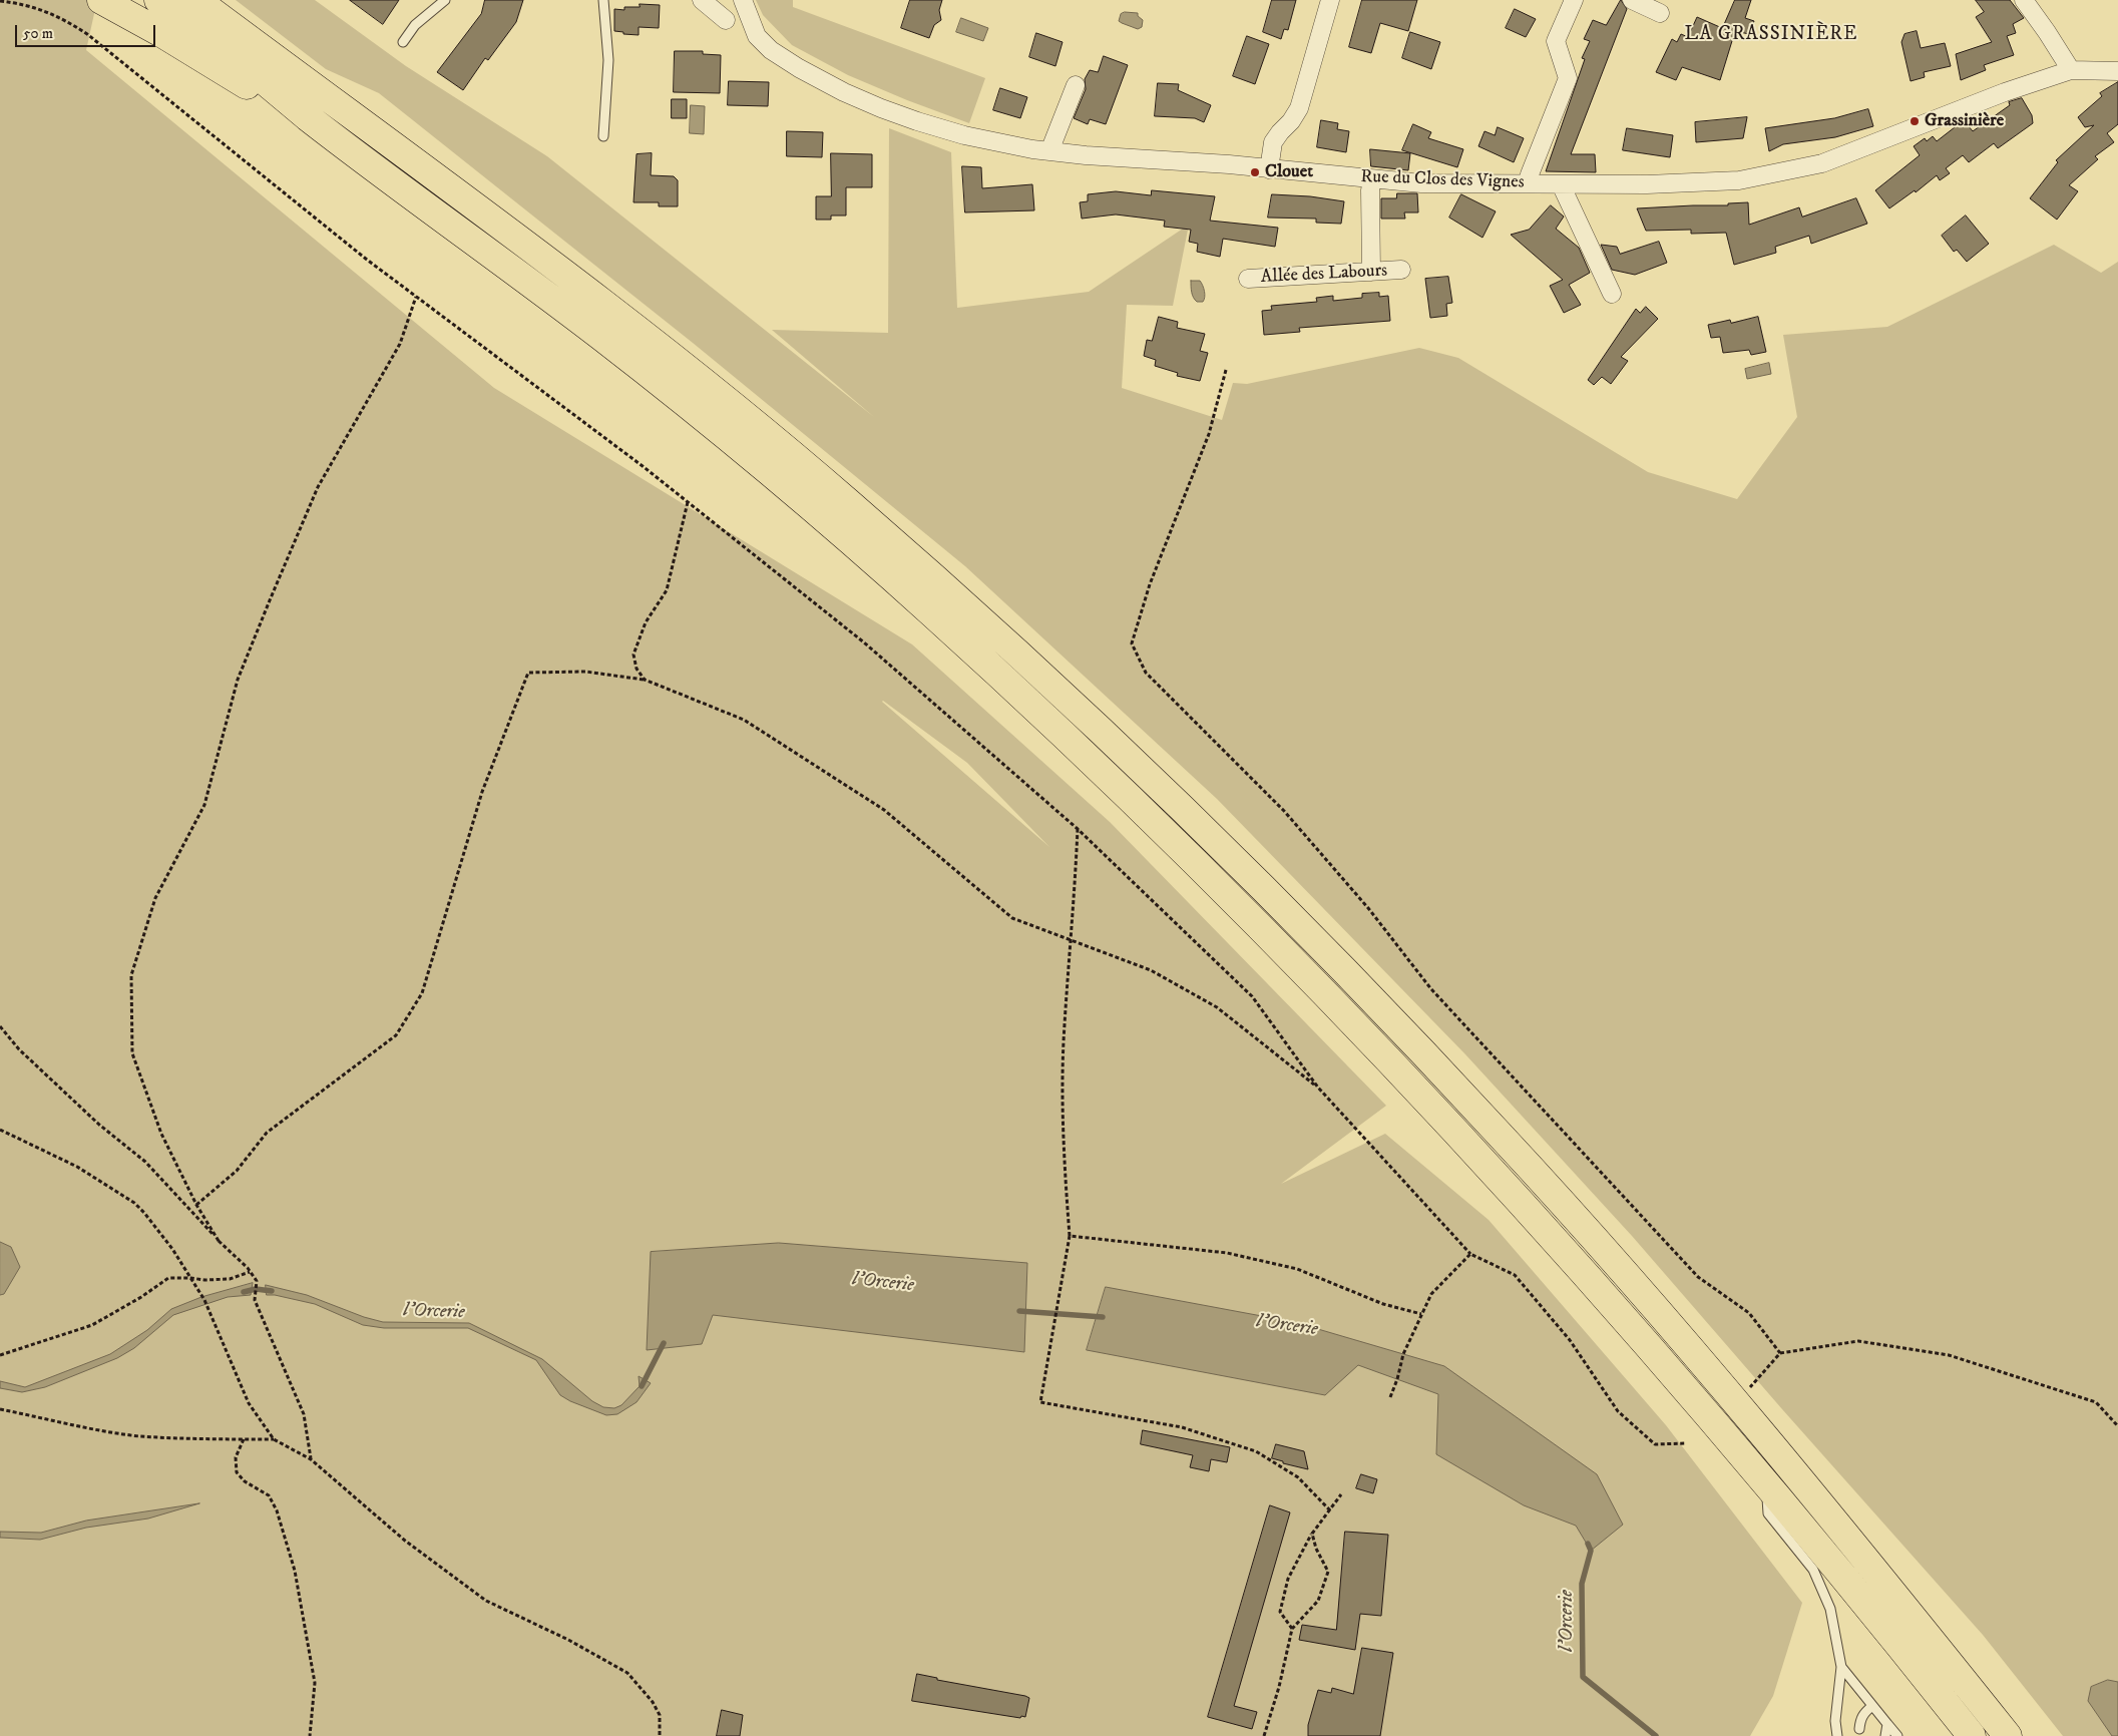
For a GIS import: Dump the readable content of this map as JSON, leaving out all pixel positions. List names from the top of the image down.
{
  "streets": {
    "street": ["Rue du Clos des Vignes", "Allée des Labours"]
  },
  "districts": ["LA GRASSINIÈRE"],
  "water": ["l'Orcerie"],
  "places": ["Grassinière", "Clouet"],
  "scale_bar": "50 m"
}
